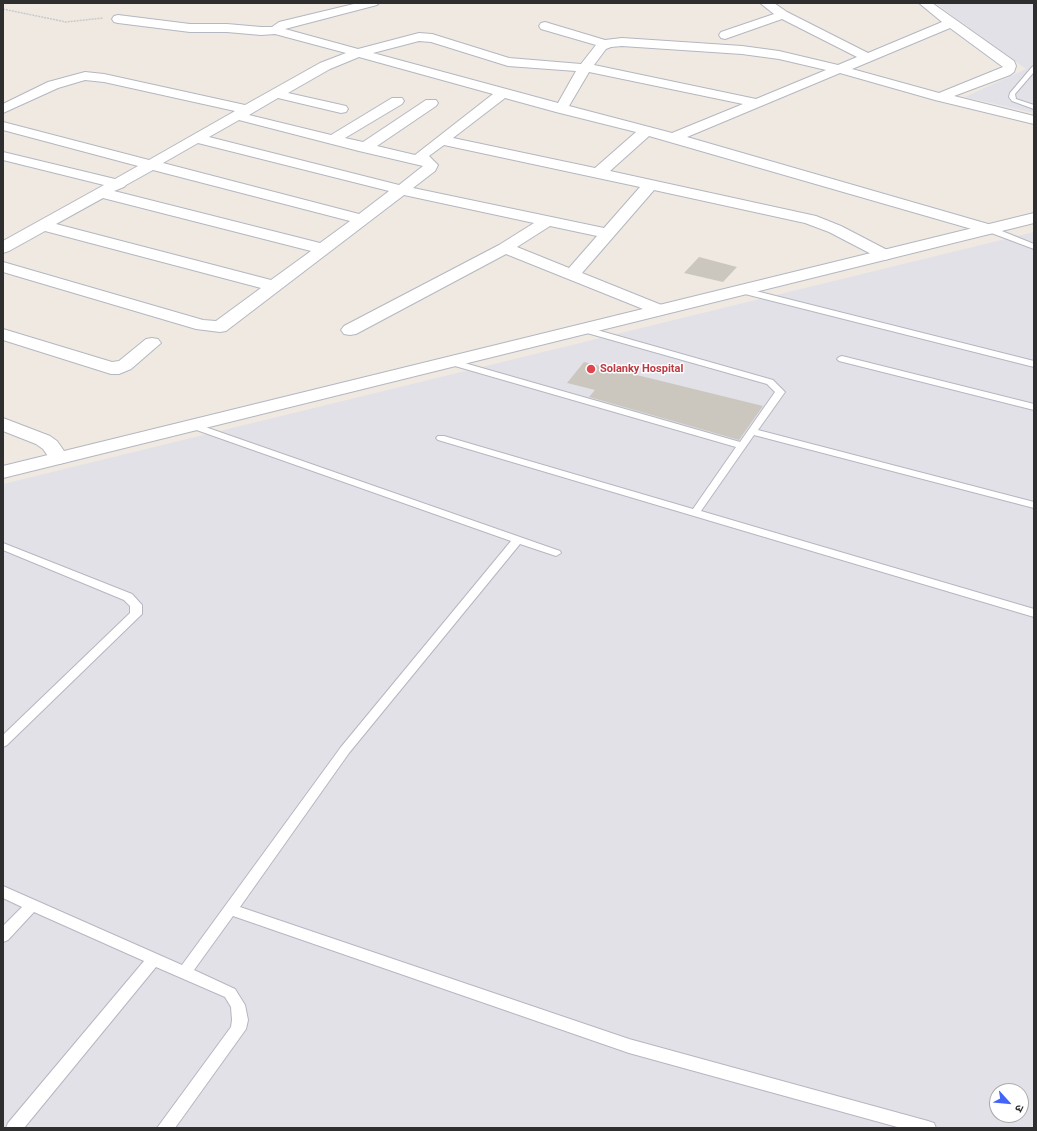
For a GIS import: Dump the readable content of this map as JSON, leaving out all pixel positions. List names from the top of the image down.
{
  "places": ["Solanky Hospital"],
  "north": "bottom right"
}
